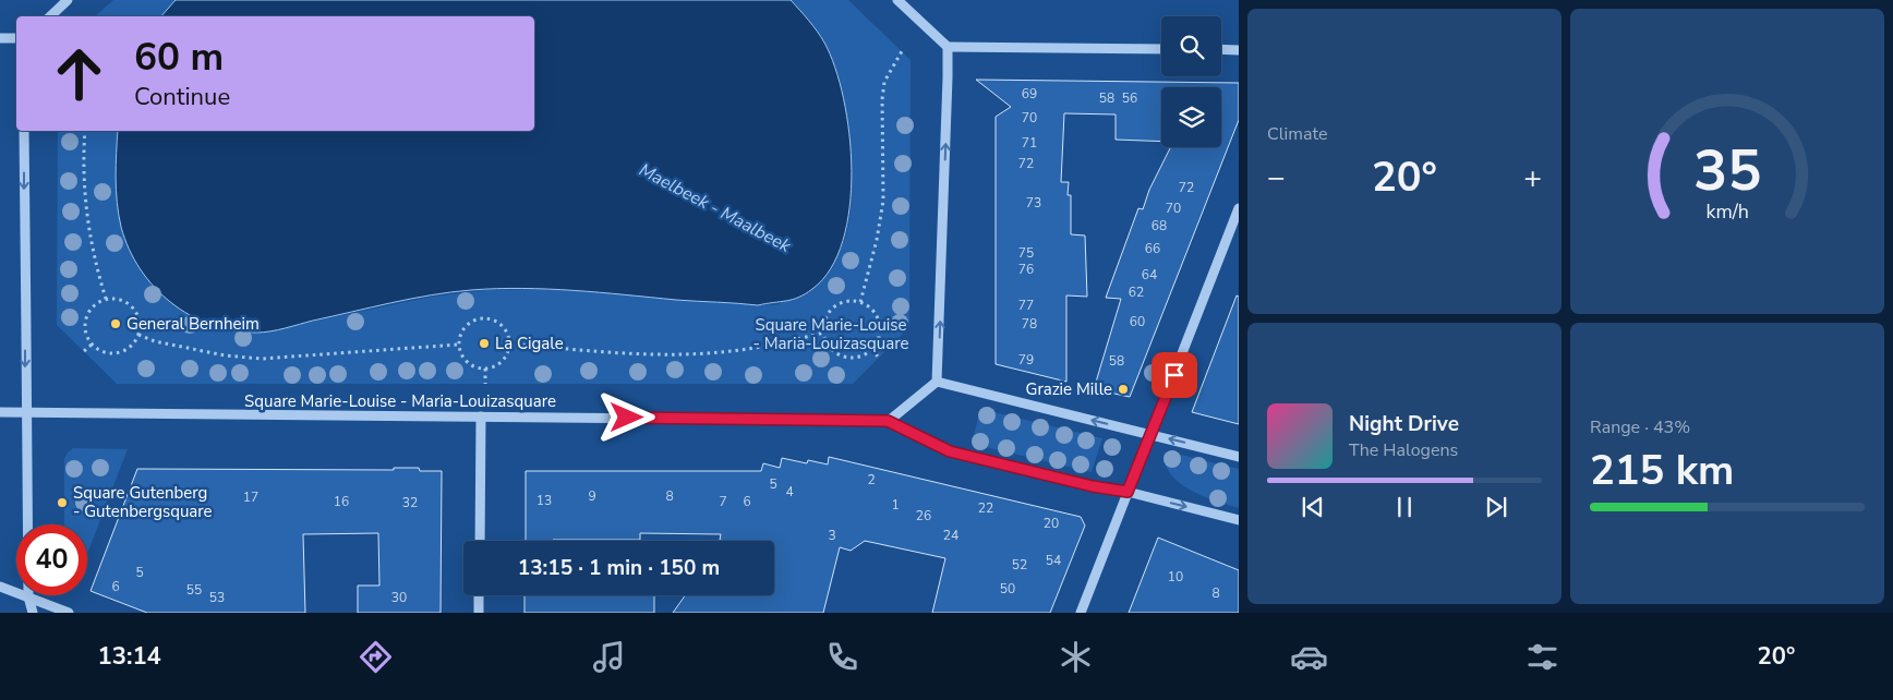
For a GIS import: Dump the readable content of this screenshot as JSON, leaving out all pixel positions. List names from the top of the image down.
{
  "streets": {
    "street": ["Square Marie-Louise - Maria-Louizasquare"]
  },
  "water": ["Maelbeek - Maalbeek"],
  "parks": ["Square Marie-Louise - Maria-Louizasquare"],
  "places": [
    "General Bernheim",
    "La Cigale",
    "Grazie Mille",
    "Square Gutenberg - Gutenbergsquare"
  ],
  "house_numbers": [
    "69",
    "58",
    "56",
    "70",
    "71",
    "72",
    "72",
    "73",
    "70",
    "68",
    "66",
    "75",
    "76",
    "64",
    "62",
    "77",
    "60",
    "78",
    "79",
    "58",
    "2",
    "5",
    "4",
    "9",
    "8",
    "17",
    "13",
    "16",
    "7",
    "6",
    "32",
    "1",
    "22",
    "26",
    "20",
    "3",
    "24",
    "54",
    "52",
    "5",
    "10",
    "6",
    "50",
    "55",
    "8",
    "53",
    "30"
  ],
  "page": {
    "tile": [
      "Climate",
      ["Range · 43%", "215 km"]
    ],
    "turn": ["60 m", "Continue"],
    "heat": ["−", "20°", "+"],
    "song": ["Night Drive", "The Halogens"],
    "limit": "40",
    "trip": "13:15 · 1 min · 150 m",
    "tabs": ["13:14", "20°"],
    "gauge": ["35", "km/h"]
  }
}
